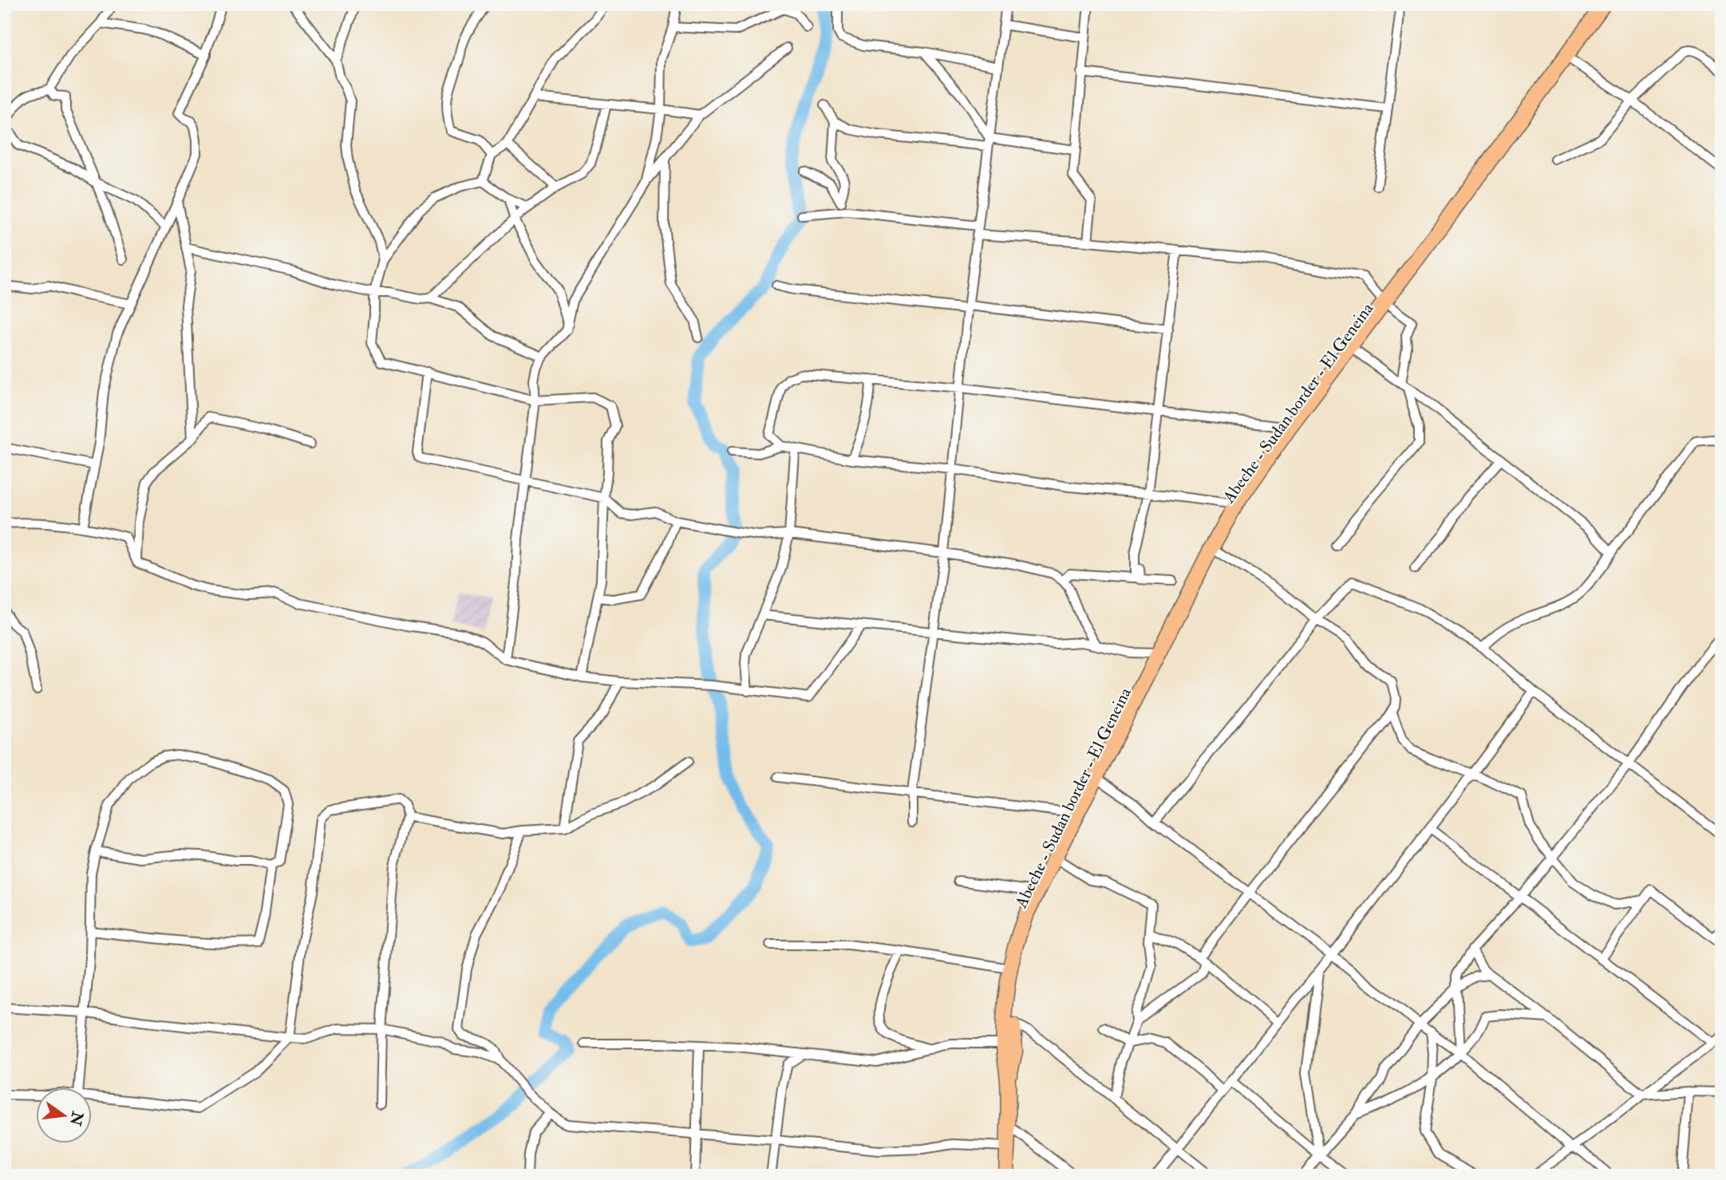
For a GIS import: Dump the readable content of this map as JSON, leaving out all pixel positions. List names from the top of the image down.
{
  "streets": {
    "highway": ["Abeche - Sudan border - El Geneina"]
  },
  "north": "right"
}
